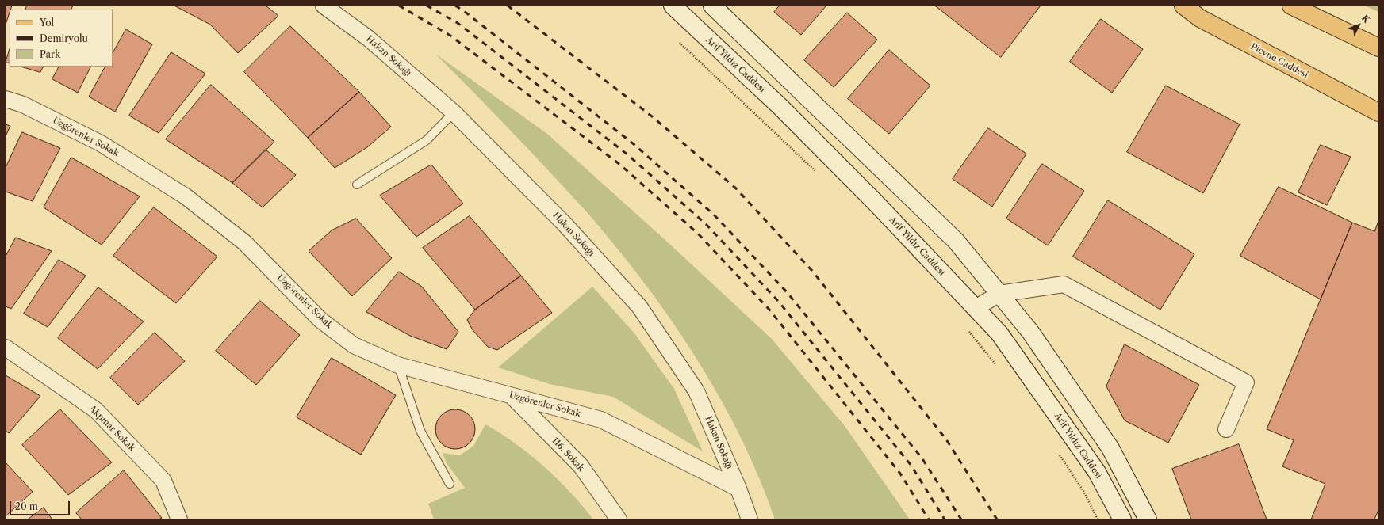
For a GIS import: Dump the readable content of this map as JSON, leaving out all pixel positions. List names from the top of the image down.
{
  "streets": {
    "main road": ["Plevne Caddesi", "Arif Yıldız Caddesi"],
    "street": [
      "Hakan Sokağı",
      "Uzgörenler Sokak",
      "Akpınar Sokak",
      "116. Sokak"
    ]
  },
  "crossings": [
    ["Hakan Sokağı", "Uzgörenler Sokak"],
    ["Uzgörenler Sokak", "116. Sokak"]
  ],
  "legend": ["Yol", "Demiryolu", "Park"],
  "scale_bar": "20 m",
  "north": "top right"
}
